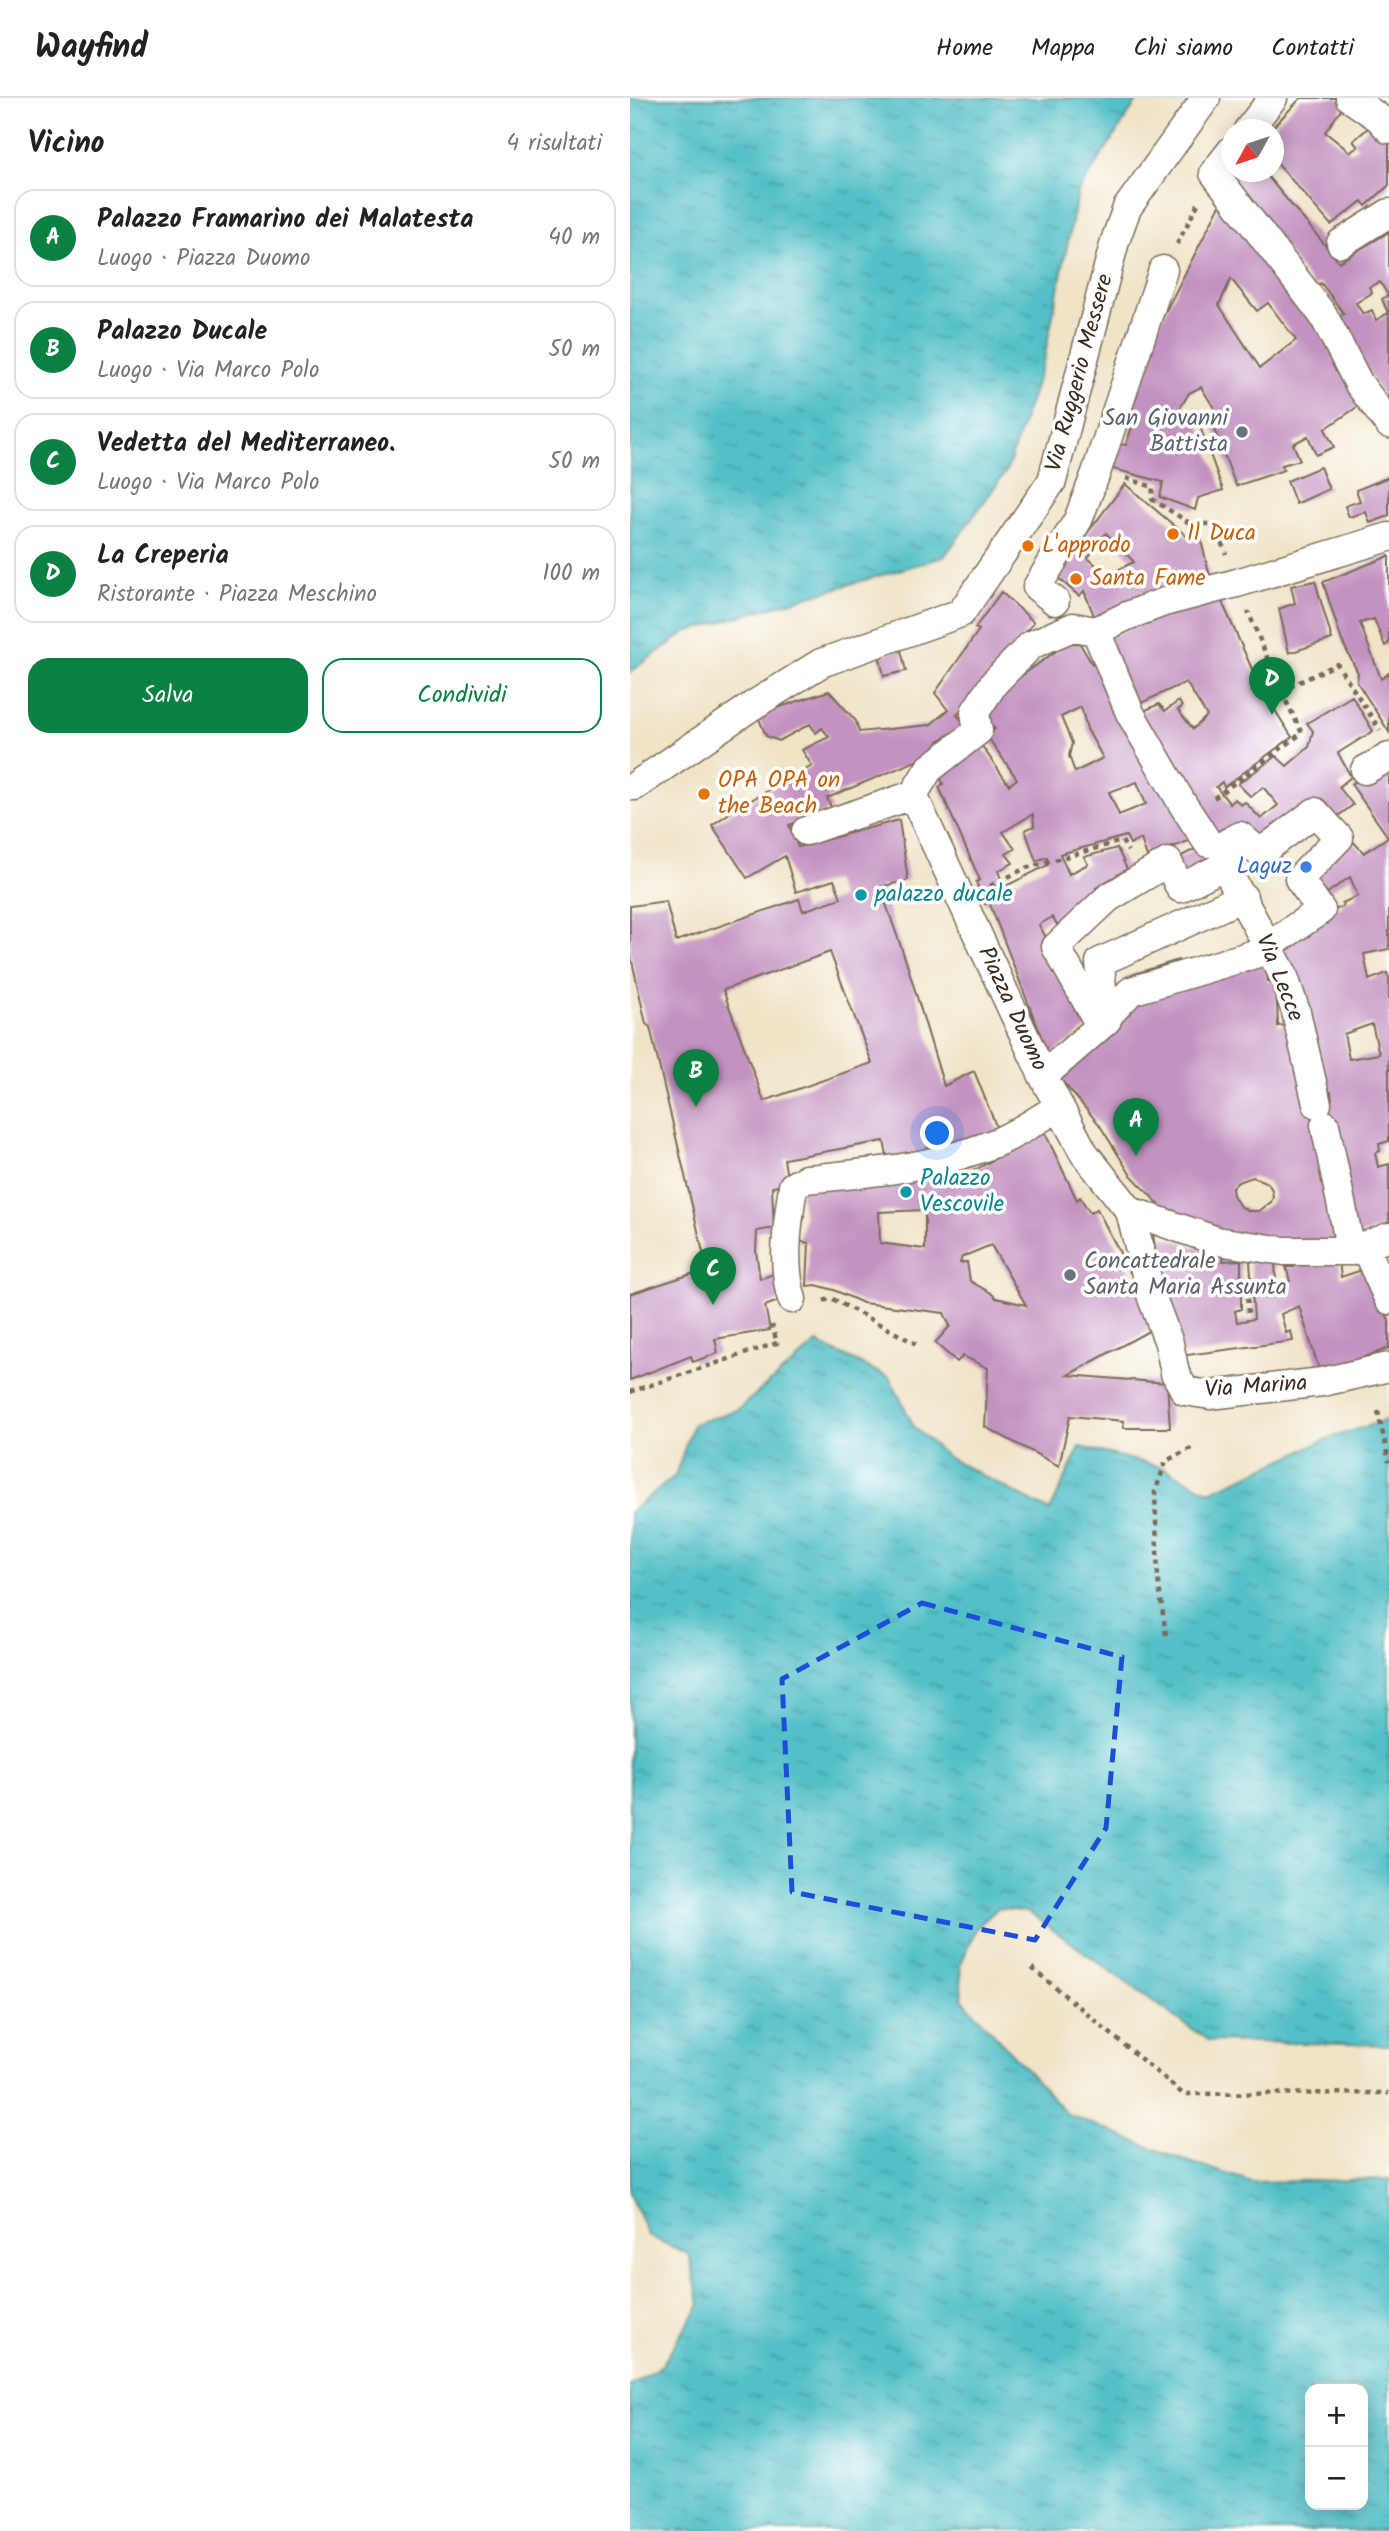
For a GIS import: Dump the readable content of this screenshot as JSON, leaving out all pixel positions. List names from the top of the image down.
{
  "streets": {
    "street": [
      "Via Ruggerio Messere",
      "Via Lecce",
      "Piazza Duomo",
      "Via Marina"
    ]
  },
  "crossings": [
    ["Piazza Duomo", "Via Marina"]
  ],
  "places": [
    "San Giovanni Battista",
    "Il Duca",
    "L'approdo",
    "Santa Fame",
    "OPA OPA on the Beach",
    "Laguz",
    "palazzo ducale",
    "Palazzo Vescovile",
    "Concattedrale Santa Maria Assunta"
  ],
  "north": "bottom left",
  "page": {
    "header": "Wayfind",
    "nav": [
      "Home",
      "Mappa",
      "Chi siamo",
      "Contatti"
    ],
    "heading": ["Vicino", "4 risultati"],
    "list": [
      {
        "mark": "A",
        "name": "Palazzo Framarino dei Malatesta",
        "note": "Luogo · Piazza Duomo",
        "value": "40 m"
      },
      {
        "mark": "B",
        "name": "Palazzo Ducale",
        "note": "Luogo · Via Marco Polo",
        "value": "50 m"
      },
      {
        "mark": "C",
        "name": "Vedetta del Mediterraneo.",
        "note": "Luogo · Via Marco Polo",
        "value": "50 m"
      },
      {
        "mark": "D",
        "name": "La Creperia",
        "note": "Ristorante · Piazza Meschino",
        "value": "100 m"
      }
    ],
    "buttons": ["Salva", "Condividi"],
    "pins": [
      "D",
      "B",
      "A",
      "C"
    ],
    "map_buttons": ["+", "−"]
  }
}
